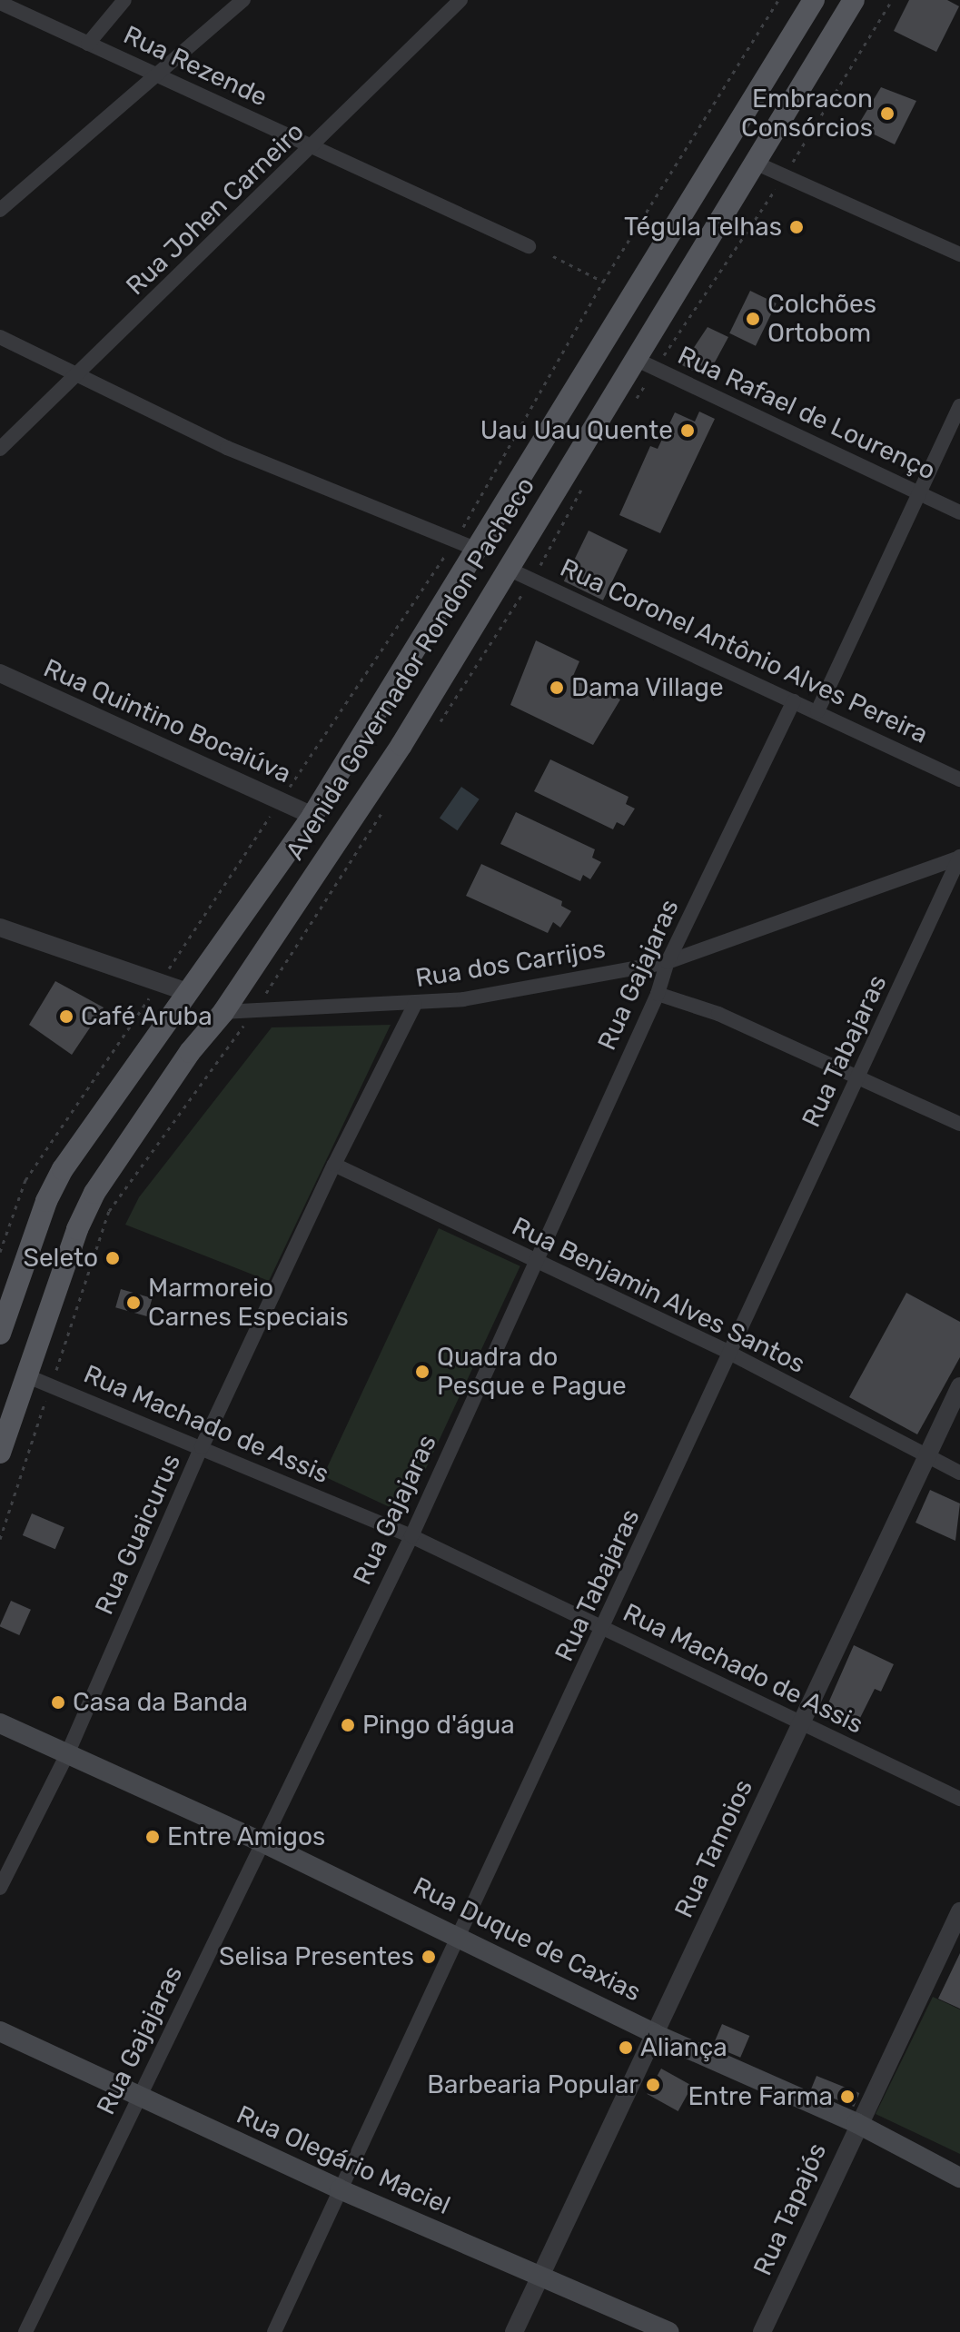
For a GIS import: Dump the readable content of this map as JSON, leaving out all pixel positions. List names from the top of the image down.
{
  "streets": {
    "main road": ["Avenida Governador Rondon Pacheco", "Rua Duque de Caxias", "Rua Olegário Maciel"],
    "street": [
      "Rua Rezende",
      "Rua Johen Carneiro",
      "Rua Rafael de Lourenço",
      "Rua Coronel Antônio Alves Pereira",
      "Rua Quintino Bocaiúva",
      "Rua dos Carrijos",
      "Rua Gajajaras",
      "Rua Tabajaras",
      "Rua Benjamin Alves Santos",
      "Rua Machado de Assis",
      "Rua Guaicurus",
      "Rua Tamoios",
      "Rua Tapajós"
    ]
  },
  "crossings": [
    ["Rua Rezende", "Rua Johen Carneiro"],
    ["Rua Rafael de Lourenço", "Avenida Governador Rondon Pacheco"],
    ["Rua Coronel Antônio Alves Pereira", "Avenida Governador Rondon Pacheco"],
    ["Rua Coronel Antônio Alves Pereira", "Rua Gajajaras"],
    ["Avenida Governador Rondon Pacheco", "Rua Quintino Bocaiúva"],
    ["Avenida Governador Rondon Pacheco", "Rua dos Carrijos"],
    ["Avenida Governador Rondon Pacheco", "Rua Machado de Assis"],
    ["Rua dos Carrijos", "Rua Gajajaras"],
    ["Rua dos Carrijos", "Rua Tabajaras"],
    ["Rua dos Carrijos", "Rua Guaicurus"],
    ["Rua Gajajaras", "Rua Benjamin Alves Santos"],
    ["Rua Gajajaras", "Rua Machado de Assis"],
    ["Rua Gajajaras", "Rua Duque de Caxias"],
    ["Rua Gajajaras", "Rua Olegário Maciel"],
    ["Rua Tabajaras", "Rua Benjamin Alves Santos"],
    ["Rua Tabajaras", "Rua Machado de Assis"],
    ["Rua Tabajaras", "Rua Duque de Caxias"],
    ["Rua Tabajaras", "Rua Olegário Maciel"],
    ["Rua Benjamin Alves Santos", "Rua Guaicurus"],
    ["Rua Benjamin Alves Santos", "Rua Tamoios"],
    ["Rua Machado de Assis", "Rua Guaicurus"],
    ["Rua Machado de Assis", "Rua Tamoios"],
    ["Rua Guaicurus", "Rua Duque de Caxias"],
    ["Rua Tamoios", "Rua Duque de Caxias"],
    ["Rua Tamoios", "Rua Olegário Maciel"],
    ["Rua Duque de Caxias", "Rua Tapajós"]
  ],
  "places": [
    "Embracon Consórcios",
    "Tégula Telhas",
    "Colchões Ortobom",
    "Uau Uau Quente",
    "Dama Village",
    "Café Aruba",
    "Seleto",
    "Marmoreio Carnes Especiais",
    "Quadra do Pesque e Pague",
    "Casa da Banda",
    "Pingo d'água",
    "Entre Amigos",
    "Selisa Presentes",
    "Aliança",
    "Barbearia Popular",
    "Entre Farma"
  ]
}
